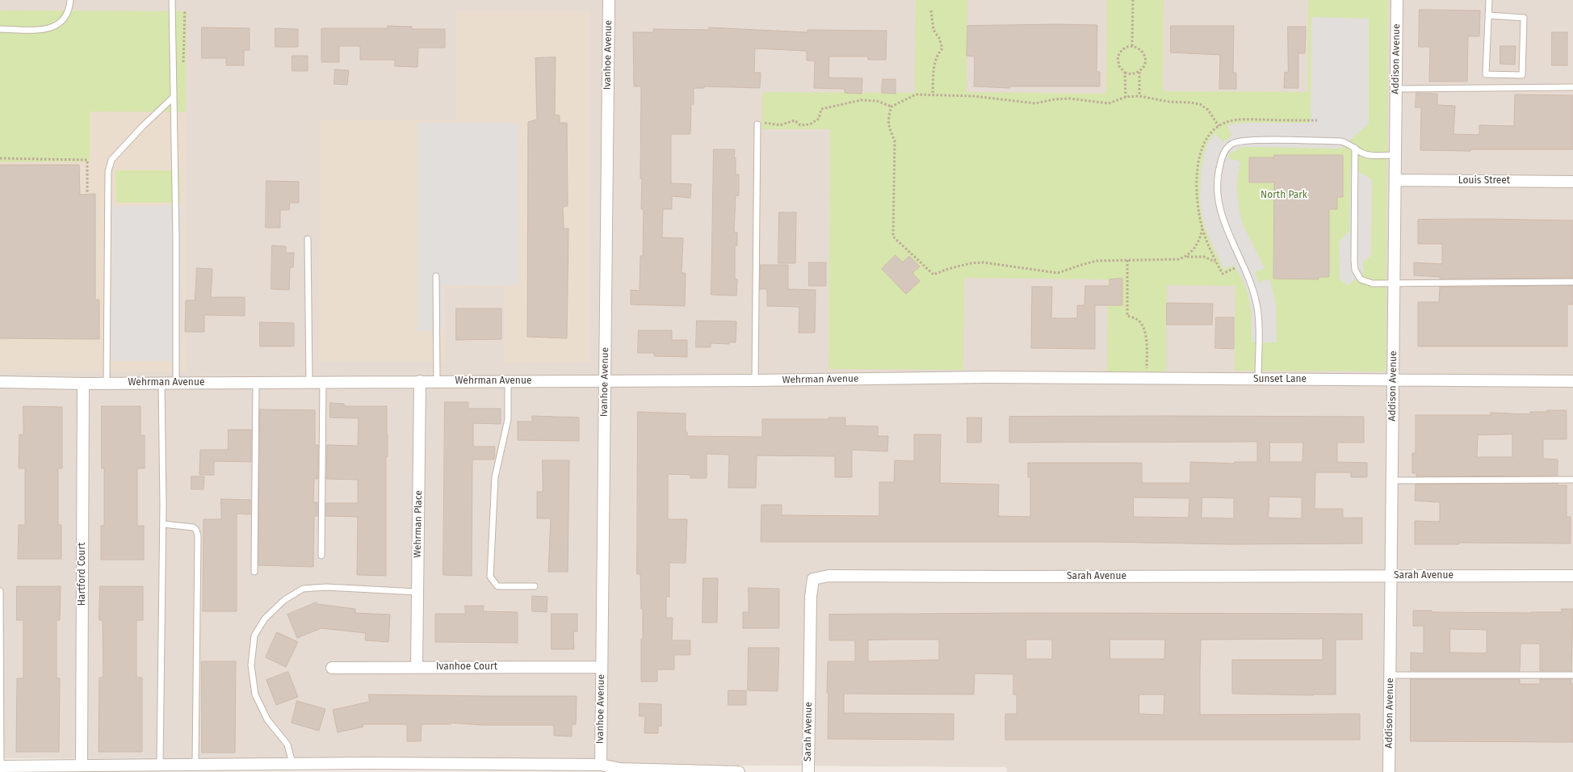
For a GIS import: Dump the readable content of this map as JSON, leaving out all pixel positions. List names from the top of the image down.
{
  "streets": {
    "street": [
      "Ivanhoe Avenue",
      "Addison Avenue",
      "Louis Street",
      "Wehrman Avenue",
      "Sunset Lane",
      "Wehrman Place",
      "Hartford Court",
      "Sarah Avenue",
      "Ivanhoe Court"
    ]
  },
  "crossings": [
    ["Ivanhoe Avenue", "Wehrman Avenue"],
    ["Ivanhoe Avenue", "Ivanhoe Court"],
    ["Addison Avenue", "Louis Street"],
    ["Addison Avenue", "Sunset Lane"],
    ["Addison Avenue", "Sarah Avenue"],
    ["Wehrman Avenue", "Sunset Lane"],
    ["Wehrman Avenue", "Wehrman Place"],
    ["Wehrman Avenue", "Hartford Court"],
    ["Wehrman Place", "Ivanhoe Court"]
  ],
  "parks": ["North Park"]
}
